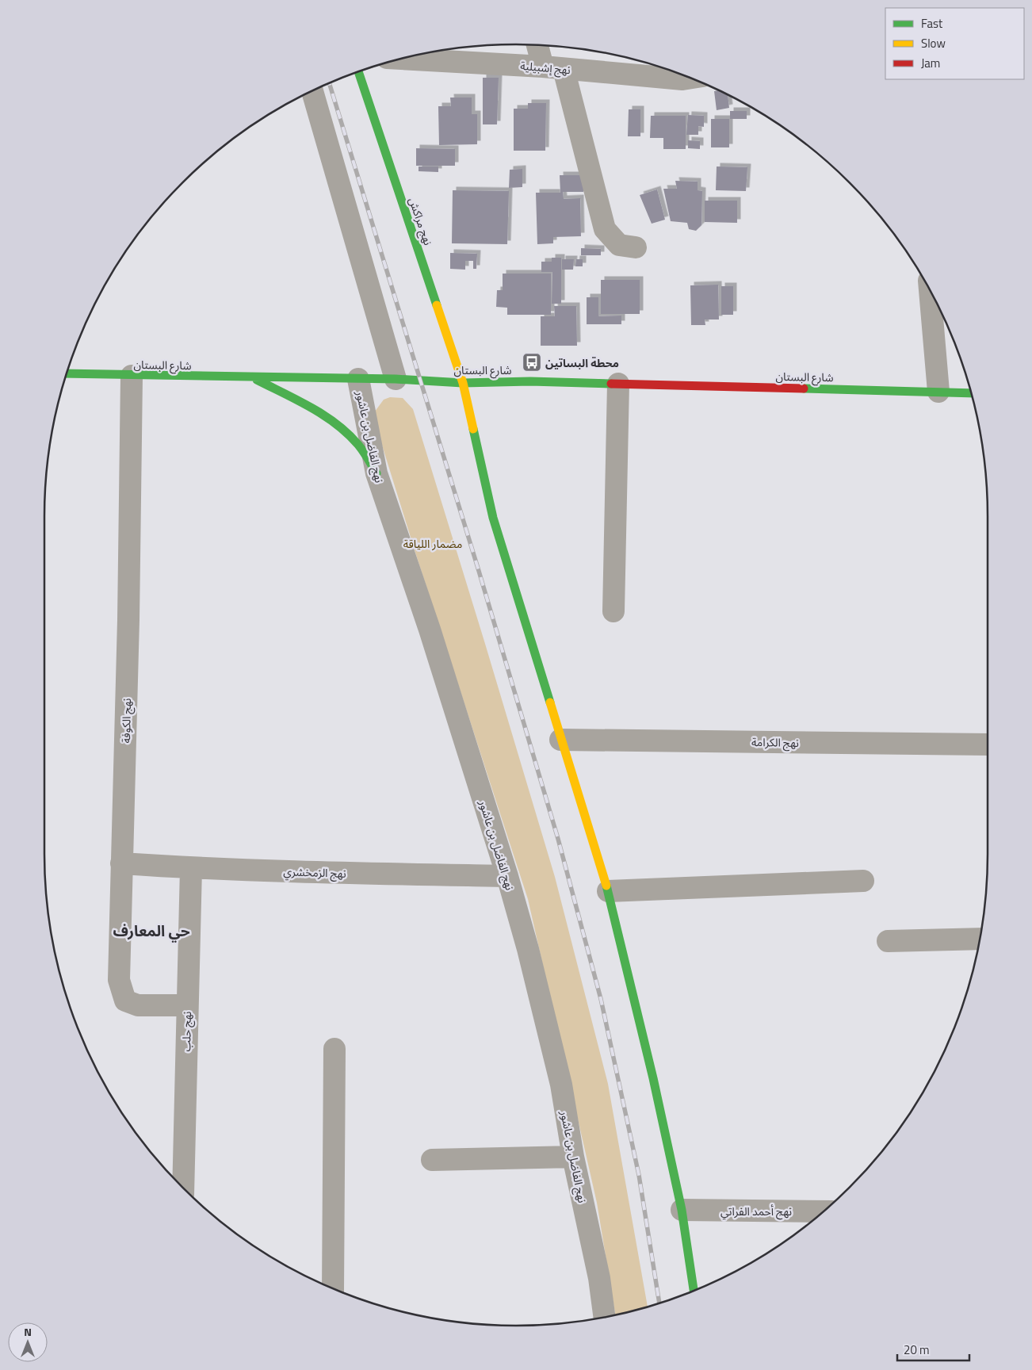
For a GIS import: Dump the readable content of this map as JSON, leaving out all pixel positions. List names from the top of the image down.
{
  "streets": {
    "street": [
      "نهج إشبيلية",
      "نهج مراكش",
      "شارع البستان",
      "نهج الفاضل بن عاشور",
      "نهج الكوفة",
      "نهج الكرامة",
      "نهج الزمخشري",
      "نهج حلب",
      "نهج أحمد الفراتي"
    ]
  },
  "crossings": [
    ["نهج مراكش", "شارع البستان"],
    ["نهج مراكش", "نهج الكرامة"],
    ["نهج مراكش", "نهج أحمد الفراتي"],
    ["شارع البستان", "نهج الفاضل بن عاشور"],
    ["شارع البستان", "نهج الكوفة"],
    ["نهج الفاضل بن عاشور", "نهج الزمخشري"],
    ["نهج الكوفة", "نهج الزمخشري"],
    ["نهج الكوفة", "نهج حلب"],
    ["نهج الزمخشري", "نهج حلب"]
  ],
  "districts": ["حي المعارف"],
  "parks": ["مضمار اللياقة"],
  "places": {
    "bus stop": ["محطة البساتين"]
  },
  "legend": ["Fast", "Slow", "Jam"],
  "scale_bar": "20 m",
  "north": "top"
}
